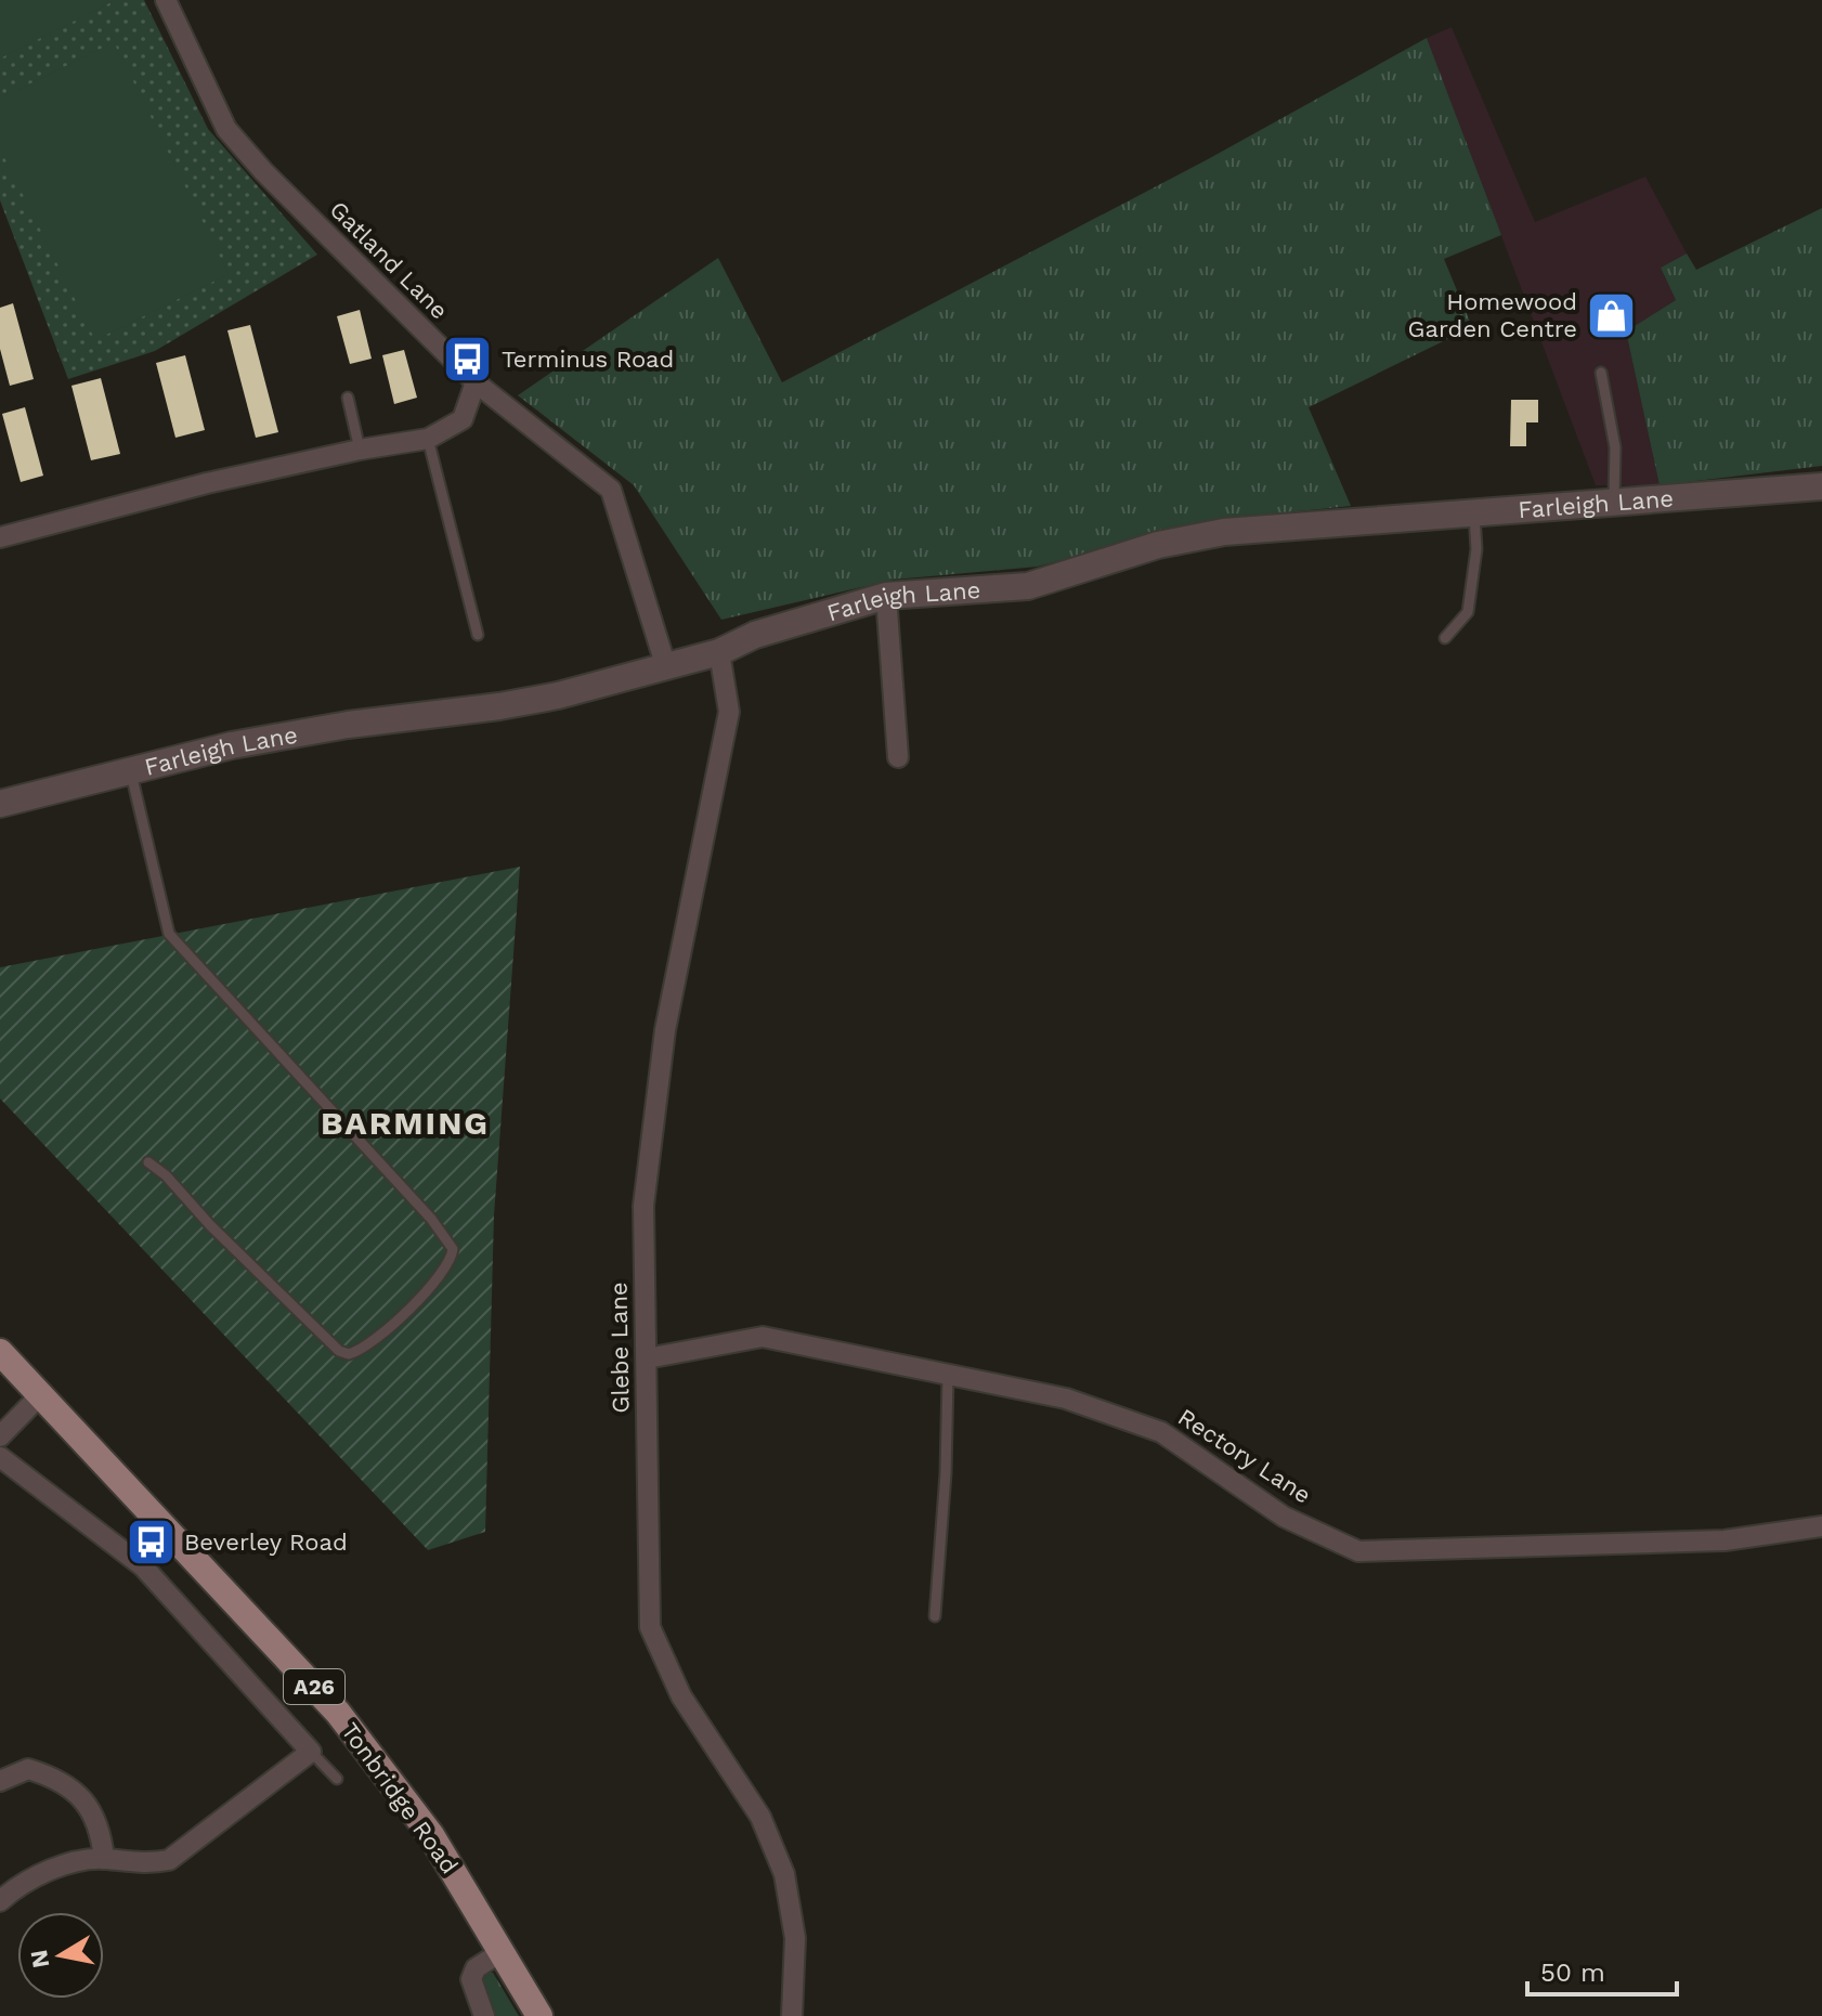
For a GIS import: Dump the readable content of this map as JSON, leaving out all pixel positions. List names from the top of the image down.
{
  "streets": {
    "main road": ["A26", "Tonbridge Road"],
    "street": [
      "Gatland Lane",
      "Farleigh Lane",
      "Glebe Lane",
      "Rectory Lane"
    ]
  },
  "crossings": [
    ["Gatland Lane", "Farleigh Lane"],
    ["Farleigh Lane", "Glebe Lane"],
    ["Glebe Lane", "Rectory Lane"]
  ],
  "districts": ["BARMING"],
  "places": {
    "shop": ["Homewood Garden Centre"],
    "bus stop": ["Terminus Road", "Beverley Road"]
  },
  "scale_bar": "50 m",
  "north": "left"
}
